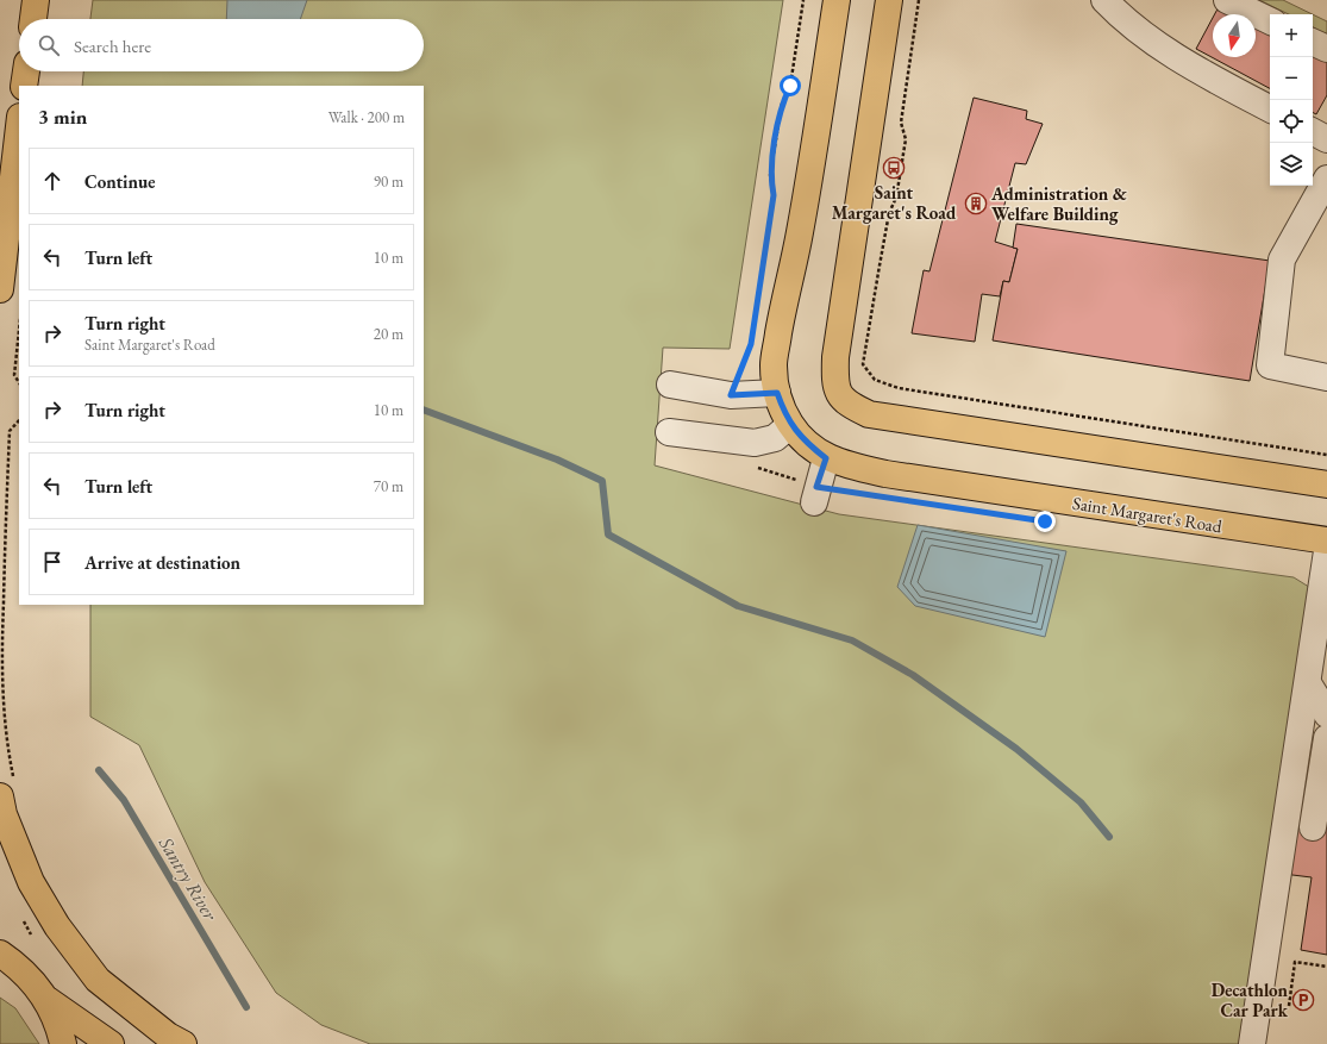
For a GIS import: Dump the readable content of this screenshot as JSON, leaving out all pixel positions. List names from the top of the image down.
{
  "streets": {
    "main road": ["Saint Margaret's Road"]
  },
  "water": ["Santry River"],
  "places": {
    "bus stop": ["Saint Margaret's Road"],
    "building": ["Administration & Welfare Building"],
    "parking": ["Decathlon Car Park"]
  },
  "north": "bottom",
  "page": {
    "map_buttons": ["+", "−"],
    "search": "Search here",
    "heading": ["3 min", "Walk · 200 m"],
    "list": [
      ["Continue", "90 m"],
      ["Turn left", "10 m"],
      ["Turn right", "Saint Margaret's Road", "20 m"],
      ["Turn right", "10 m"],
      ["Turn left", "70 m"],
      "Arrive at destination"
    ]
  }
}
